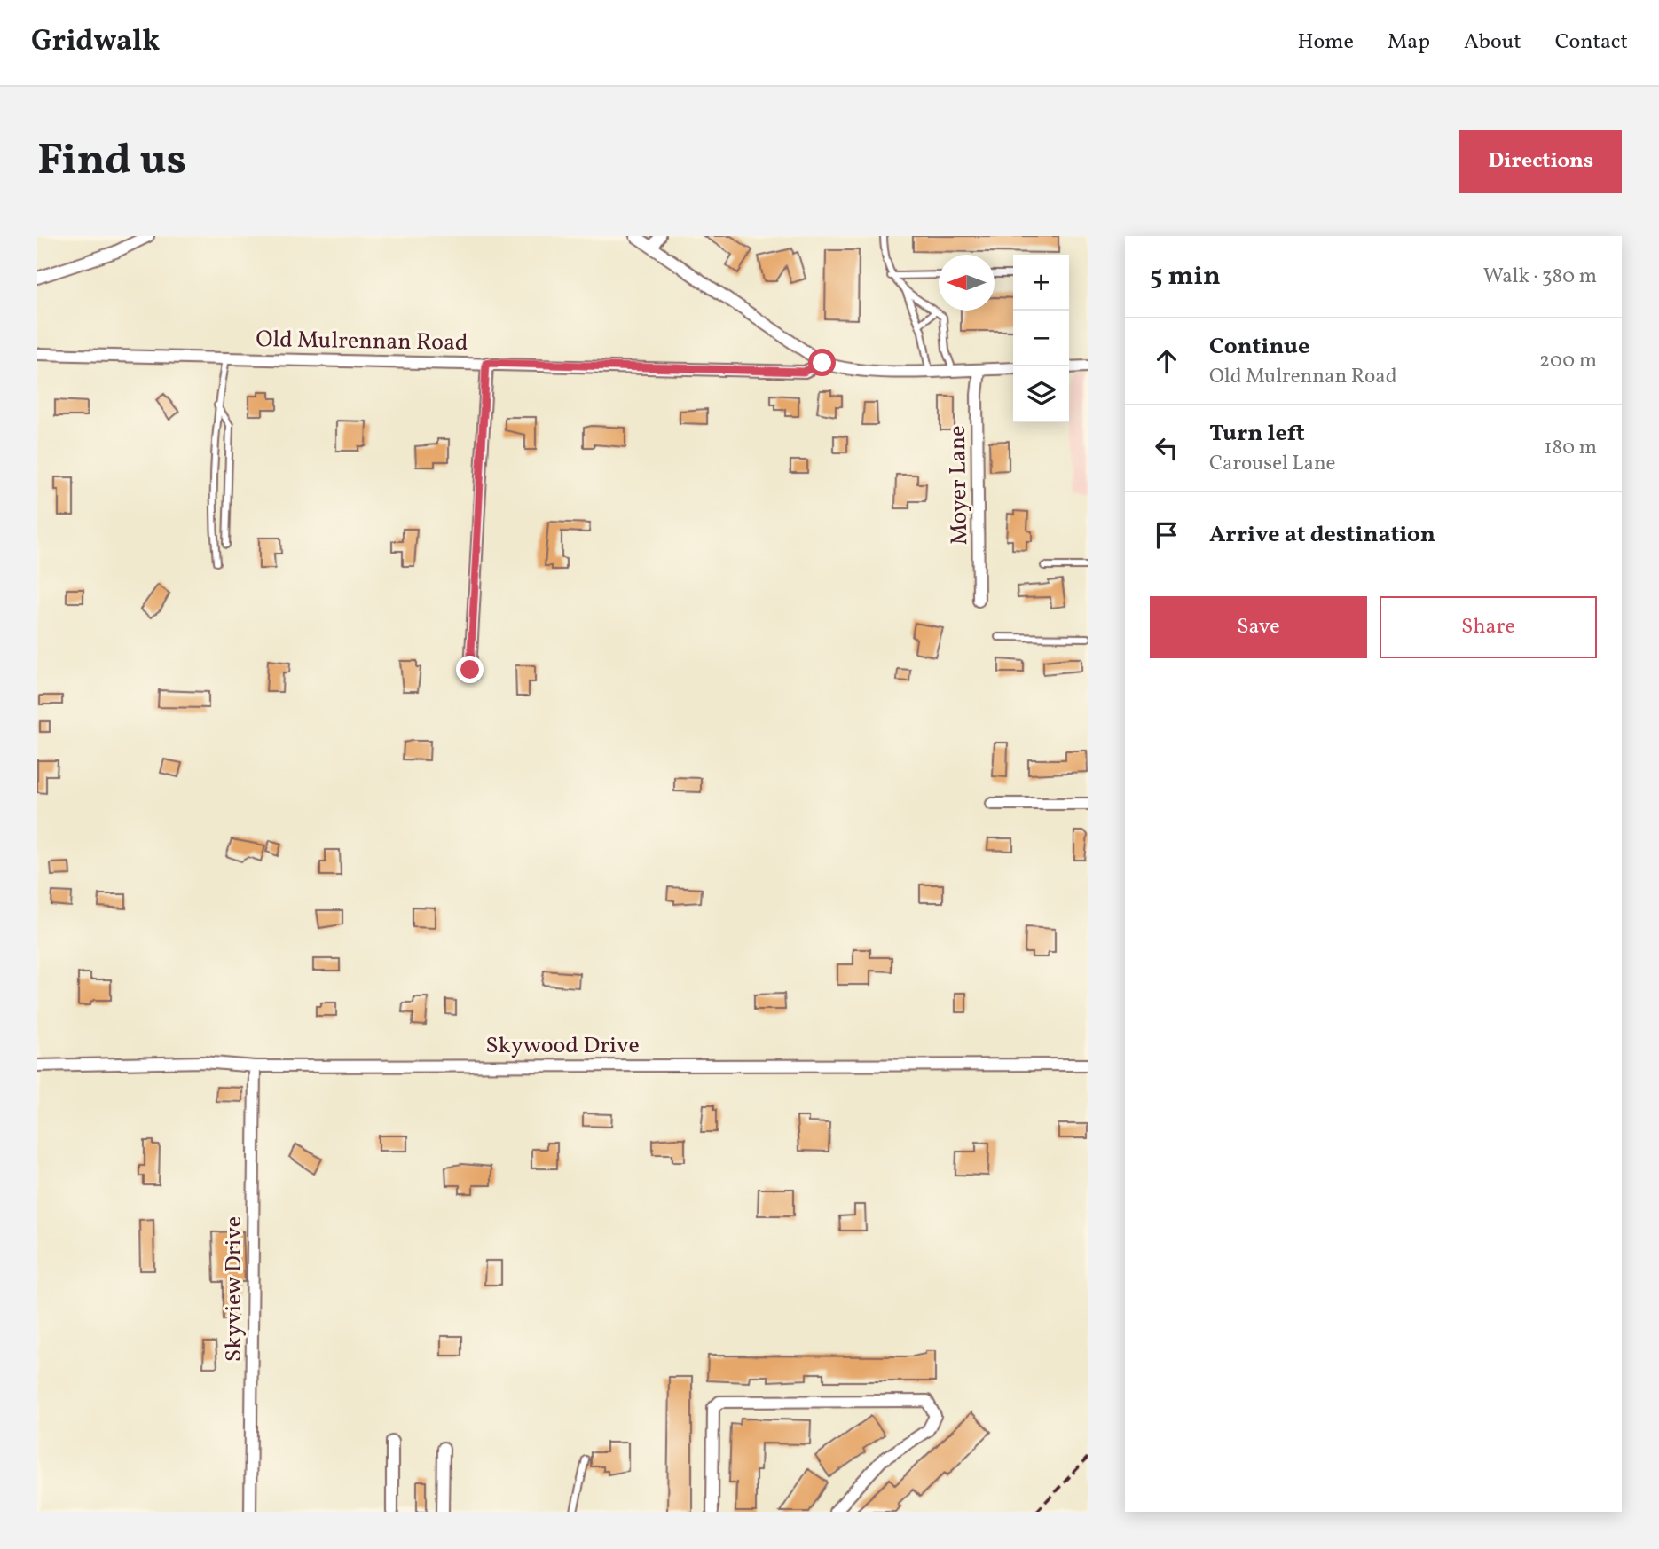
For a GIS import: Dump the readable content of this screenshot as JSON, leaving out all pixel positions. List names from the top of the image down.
{
  "streets": {
    "street": [
      "Old Mulrennan Road",
      "Moyer Lane",
      "Skywood Drive",
      "Skyview Drive"
    ]
  },
  "crossings": [
    ["Old Mulrennan Road", "Moyer Lane"],
    ["Skywood Drive", "Skyview Drive"]
  ],
  "north": "left",
  "page": {
    "header": "Gridwalk",
    "nav": [
      "Home",
      "Map",
      "About",
      "Contact"
    ],
    "buttons": [
      "Directions",
      ["Save", "Share"]
    ],
    "title": "Find us",
    "heading": ["5 min", "Walk · 380 m"],
    "map_buttons": ["+", "−"],
    "list": [
      ["Continue", "Old Mulrennan Road", "200 m"],
      ["Turn left", "Carousel Lane", "180 m"],
      "Arrive at destination"
    ]
  }
}
